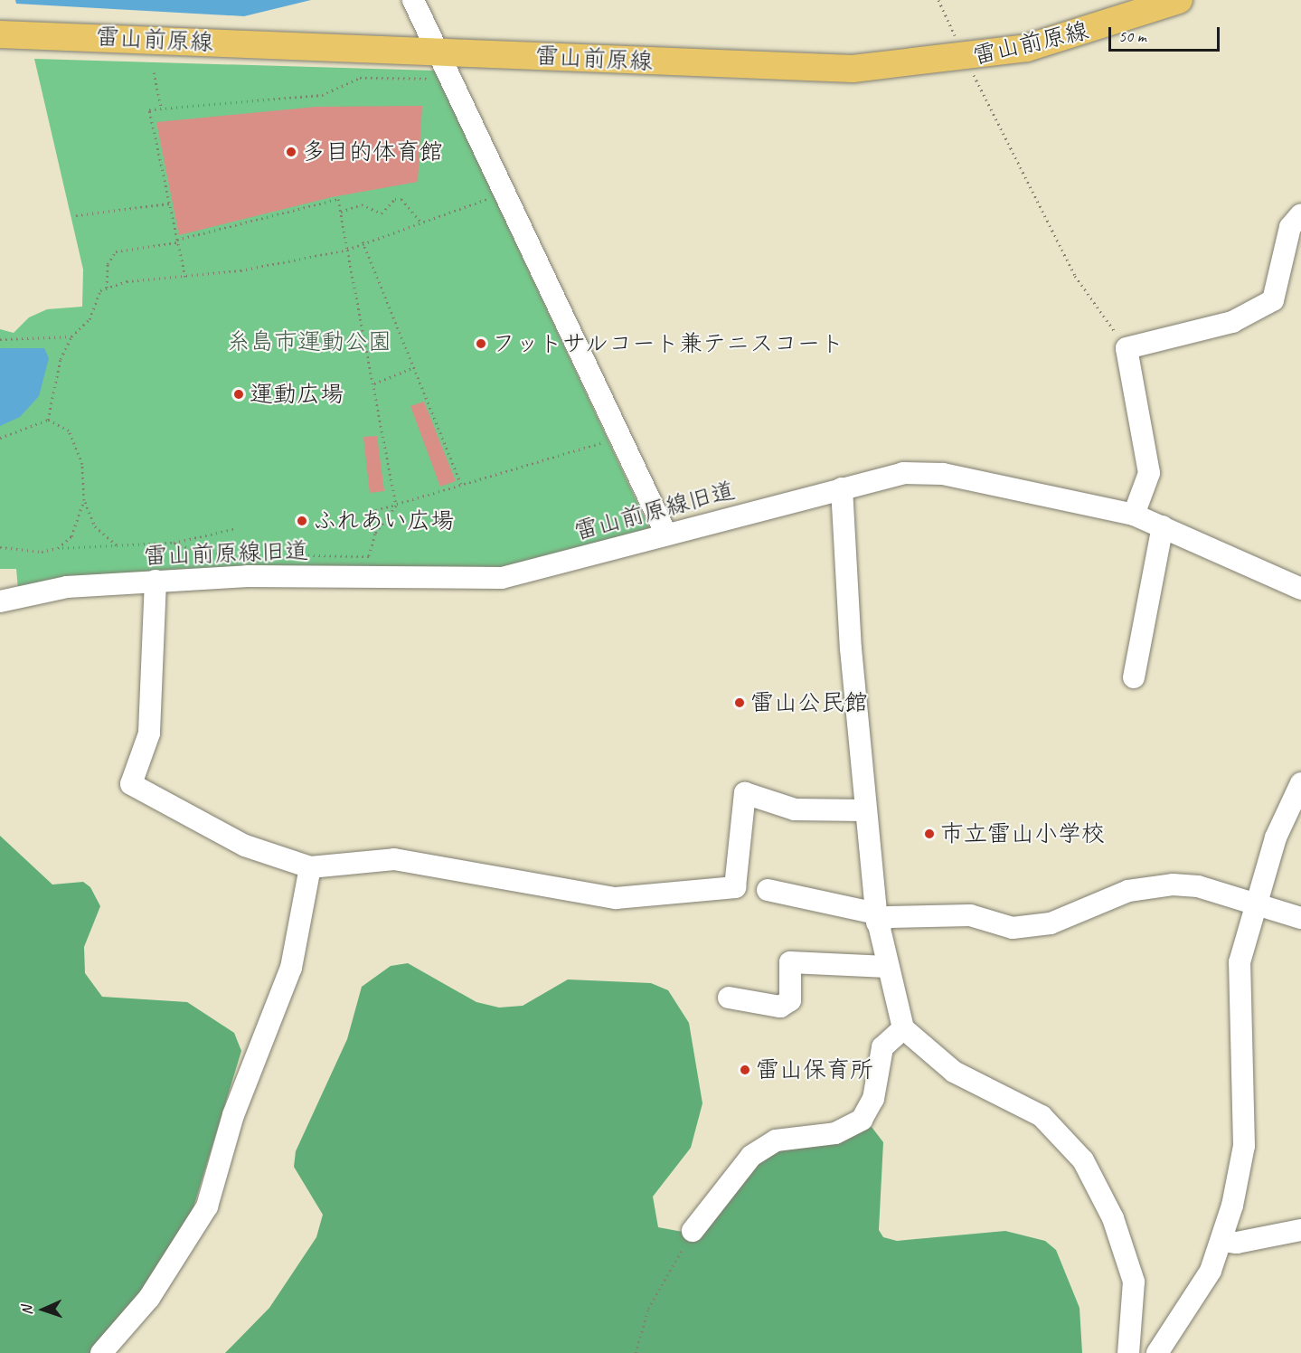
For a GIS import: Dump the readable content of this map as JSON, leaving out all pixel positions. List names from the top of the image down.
{
  "streets": {
    "main road": ["雷山前原線"],
    "street": ["雷山前原線旧道"]
  },
  "parks": ["糸島市運動公園"],
  "places": [
    "多目的体育館",
    "フットサルコート兼テニスコート",
    "運動広場",
    "ふれあい広場",
    "雷山公民館",
    "市立雷山小学校",
    "雷山保育所"
  ],
  "scale_bar": "50 m",
  "north": "left"
}
